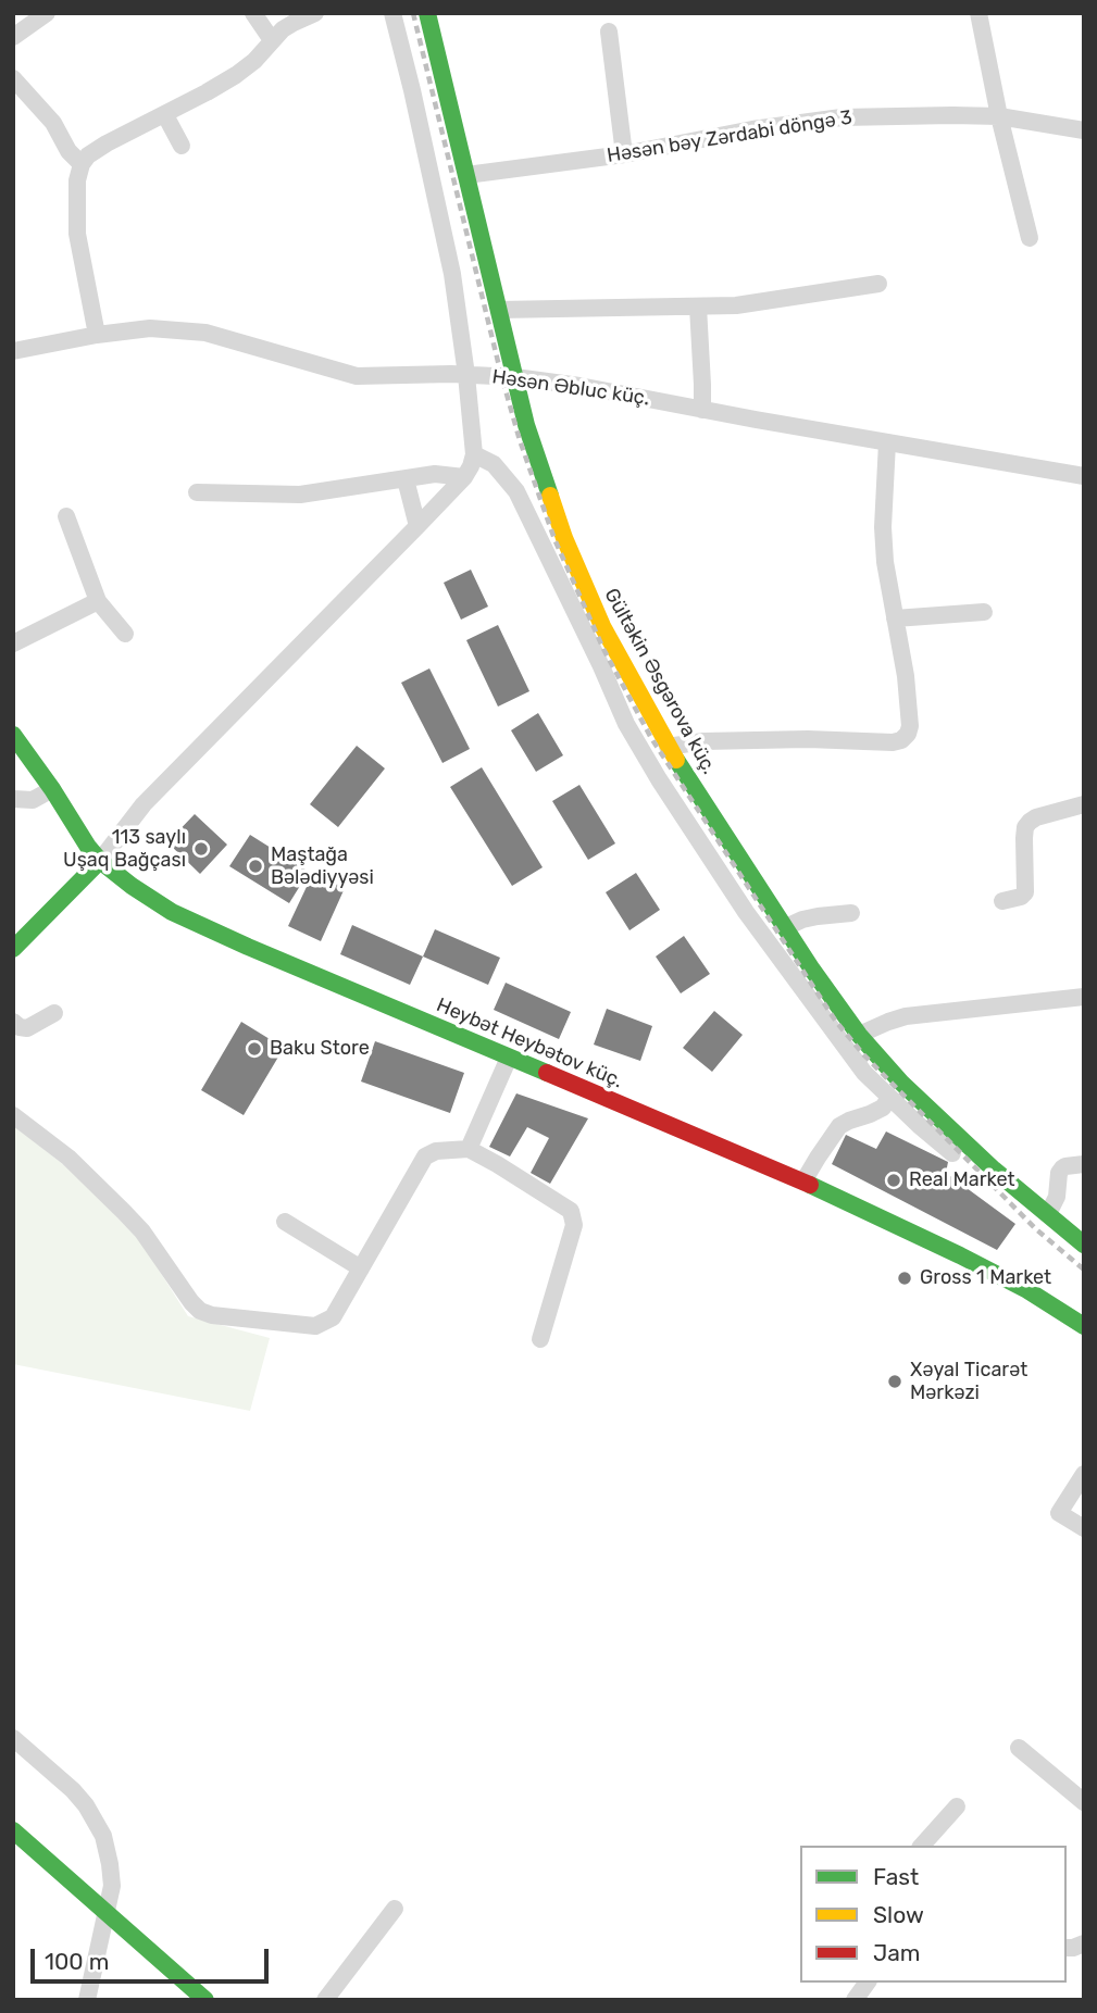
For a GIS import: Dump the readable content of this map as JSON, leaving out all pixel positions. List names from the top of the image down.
{
  "streets": {
    "street": [
      "Həsən bəy Zərdabi döngə 3",
      "Həsən Əbluc küç.",
      "Gültəkin Əsgərova küç.",
      "Heybət Heybətov küç."
    ]
  },
  "crossings": [
    ["Həsən bəy Zərdabi döngə 3", "Gültəkin Əsgərova küç."],
    ["Həsən Əbluc küç.", "Gültəkin Əsgərova küç."]
  ],
  "places": [
    "113 saylı Uşaq Bağçası",
    "Maştağa Bələdiyyəsi",
    "Baku Store",
    "Real Market",
    "Gross 1 Market",
    "Xəyal Ticarət Mərkəzi"
  ],
  "legend": ["Fast", "Slow", "Jam"],
  "scale_bar": "100 m"
}
